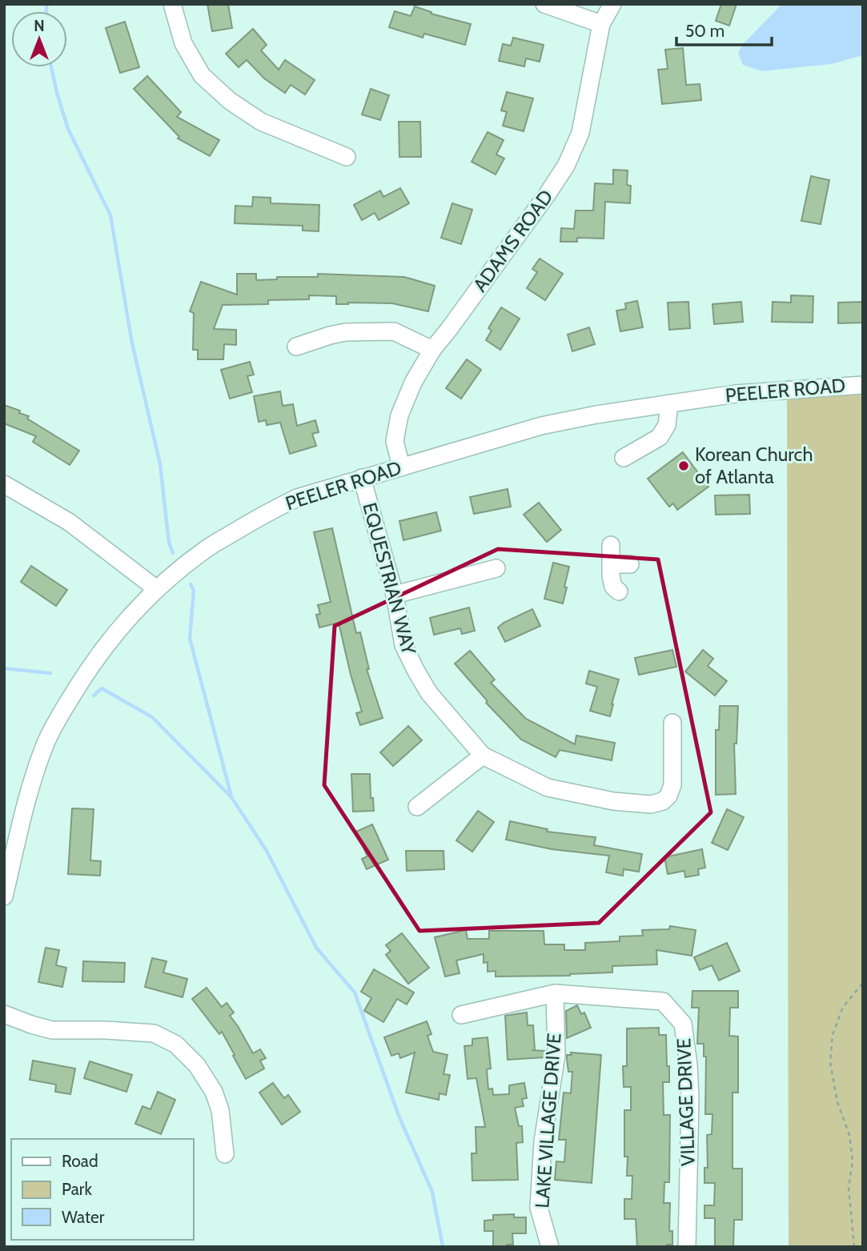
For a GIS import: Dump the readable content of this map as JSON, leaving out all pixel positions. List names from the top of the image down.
{
  "streets": {
    "street": [
      "ADAMS ROAD",
      "PEELER ROAD",
      "EQUESTRIAN WAY",
      "VILLAGE DRIVE",
      "LAKE VILLAGE DRIVE"
    ]
  },
  "crossings": [
    ["ADAMS ROAD", "PEELER ROAD"],
    ["PEELER ROAD", "EQUESTRIAN WAY"],
    ["VILLAGE DRIVE", "LAKE VILLAGE DRIVE"]
  ],
  "places": ["Korean Church of Atlanta"],
  "legend": ["Road", "Park", "Water"],
  "scale_bar": "50 m",
  "north": "top"
}
